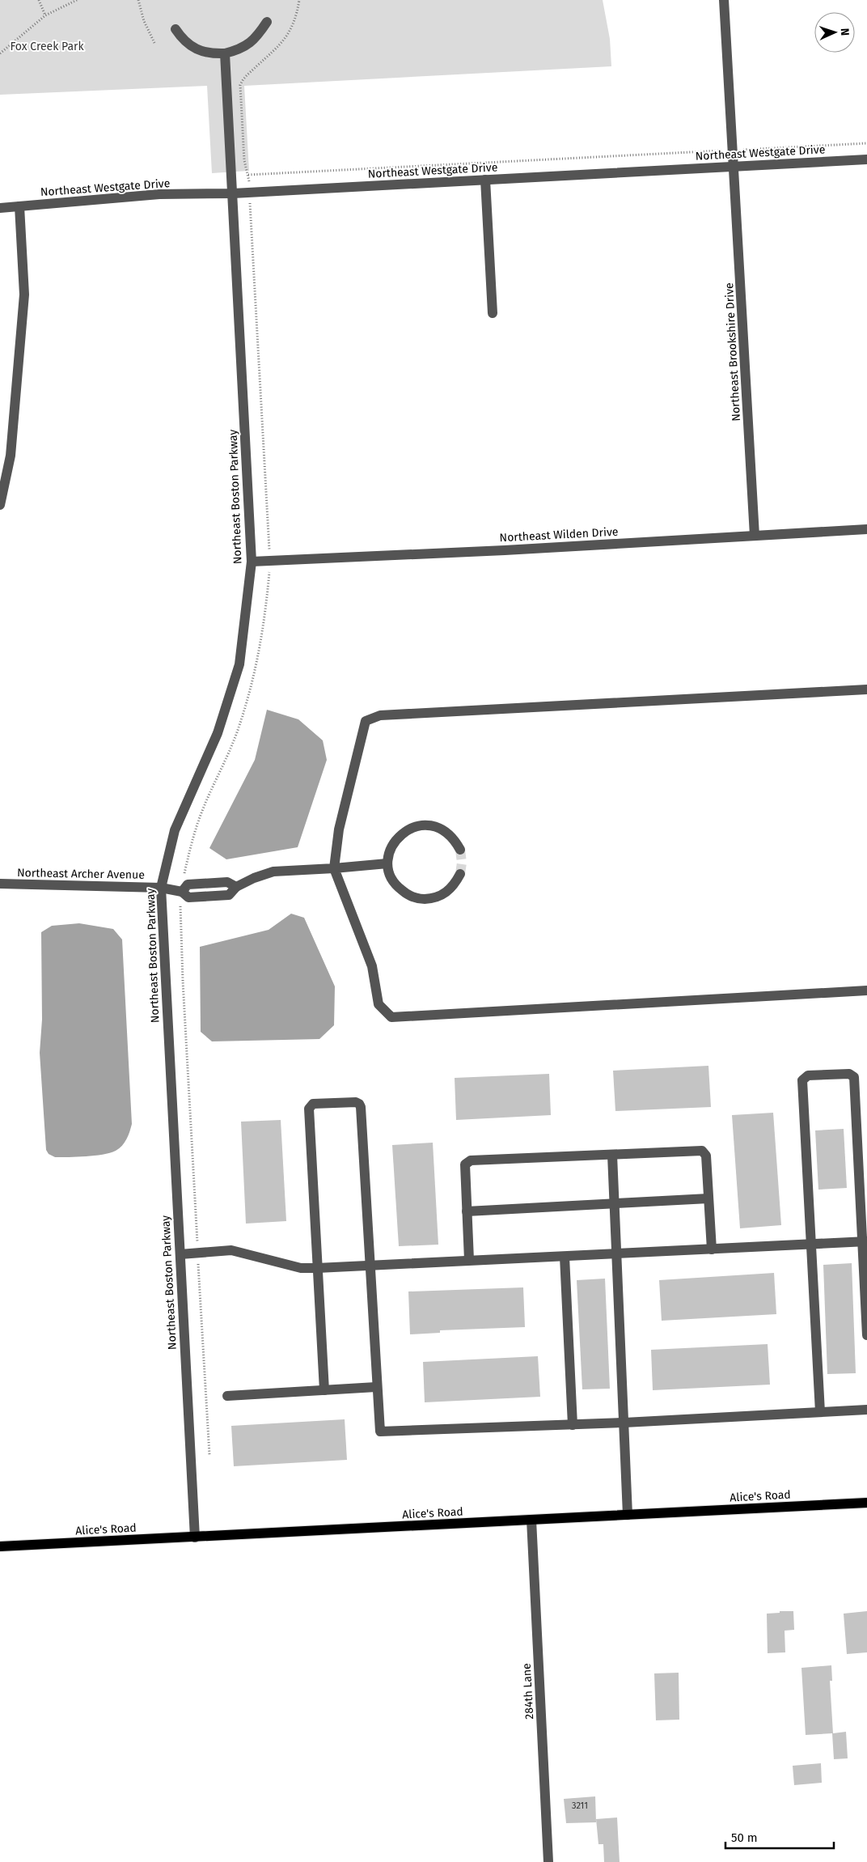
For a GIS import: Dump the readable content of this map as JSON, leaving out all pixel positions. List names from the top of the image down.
{
  "streets": {
    "main road": ["Alice's Road"],
    "street": [
      "Northeast Westgate Drive",
      "Northeast Brookshire Drive",
      "Northeast Boston Parkway",
      "Northeast Wilden Drive",
      "Northeast Archer Avenue",
      "284th Lane"
    ]
  },
  "crossings": [
    ["Northeast Westgate Drive", "Northeast Brookshire Drive"],
    ["Northeast Westgate Drive", "Northeast Boston Parkway"],
    ["Northeast Brookshire Drive", "Northeast Wilden Drive"],
    ["Northeast Boston Parkway", "Northeast Wilden Drive"],
    ["Northeast Boston Parkway", "Northeast Archer Avenue"],
    ["Northeast Boston Parkway", "Alice's Road"],
    ["Alice's Road", "284th Lane"]
  ],
  "parks": ["Fox Creek Park"],
  "house_numbers": ["3211"],
  "scale_bar": "50 m",
  "north": "right"
}
